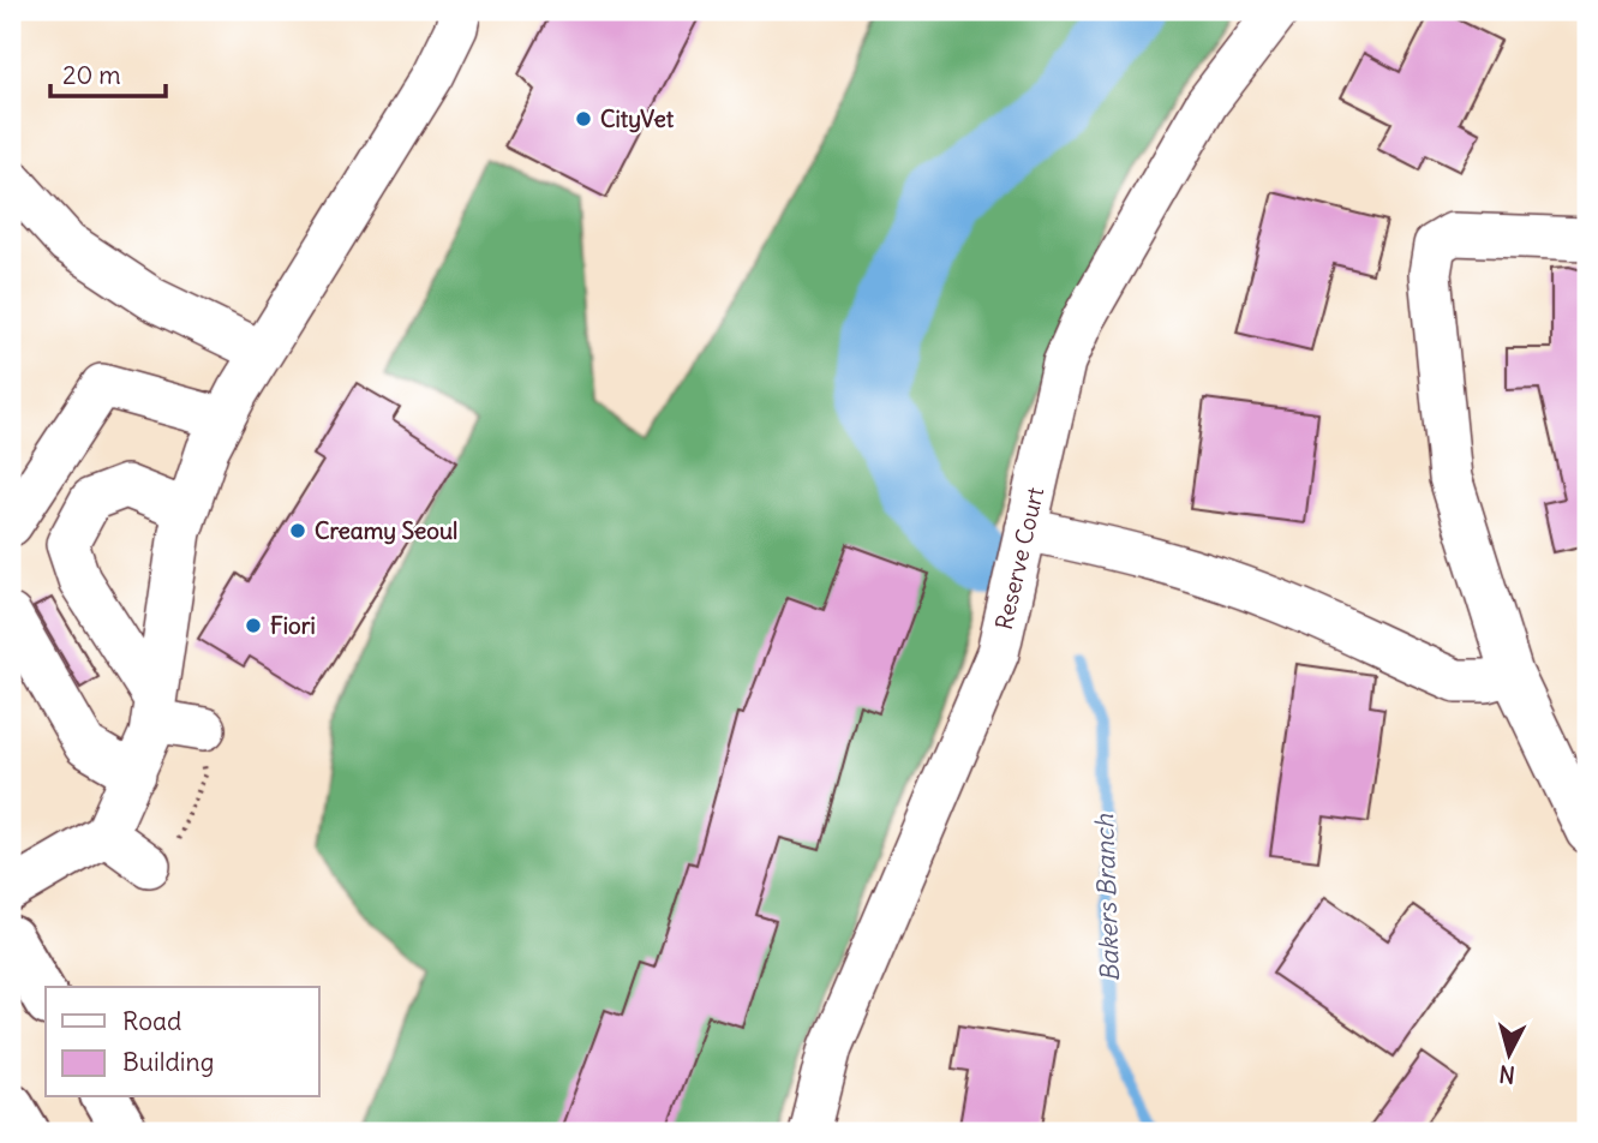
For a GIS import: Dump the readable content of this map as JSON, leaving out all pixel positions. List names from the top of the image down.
{
  "streets": {
    "street": ["Reserve Court"]
  },
  "water": ["Bakers Branch"],
  "places": ["CityVet", "Creamy Seoul", "Fiori"],
  "legend": ["Road", "Building"],
  "scale_bar": "20 m",
  "north": "bottom"
}
